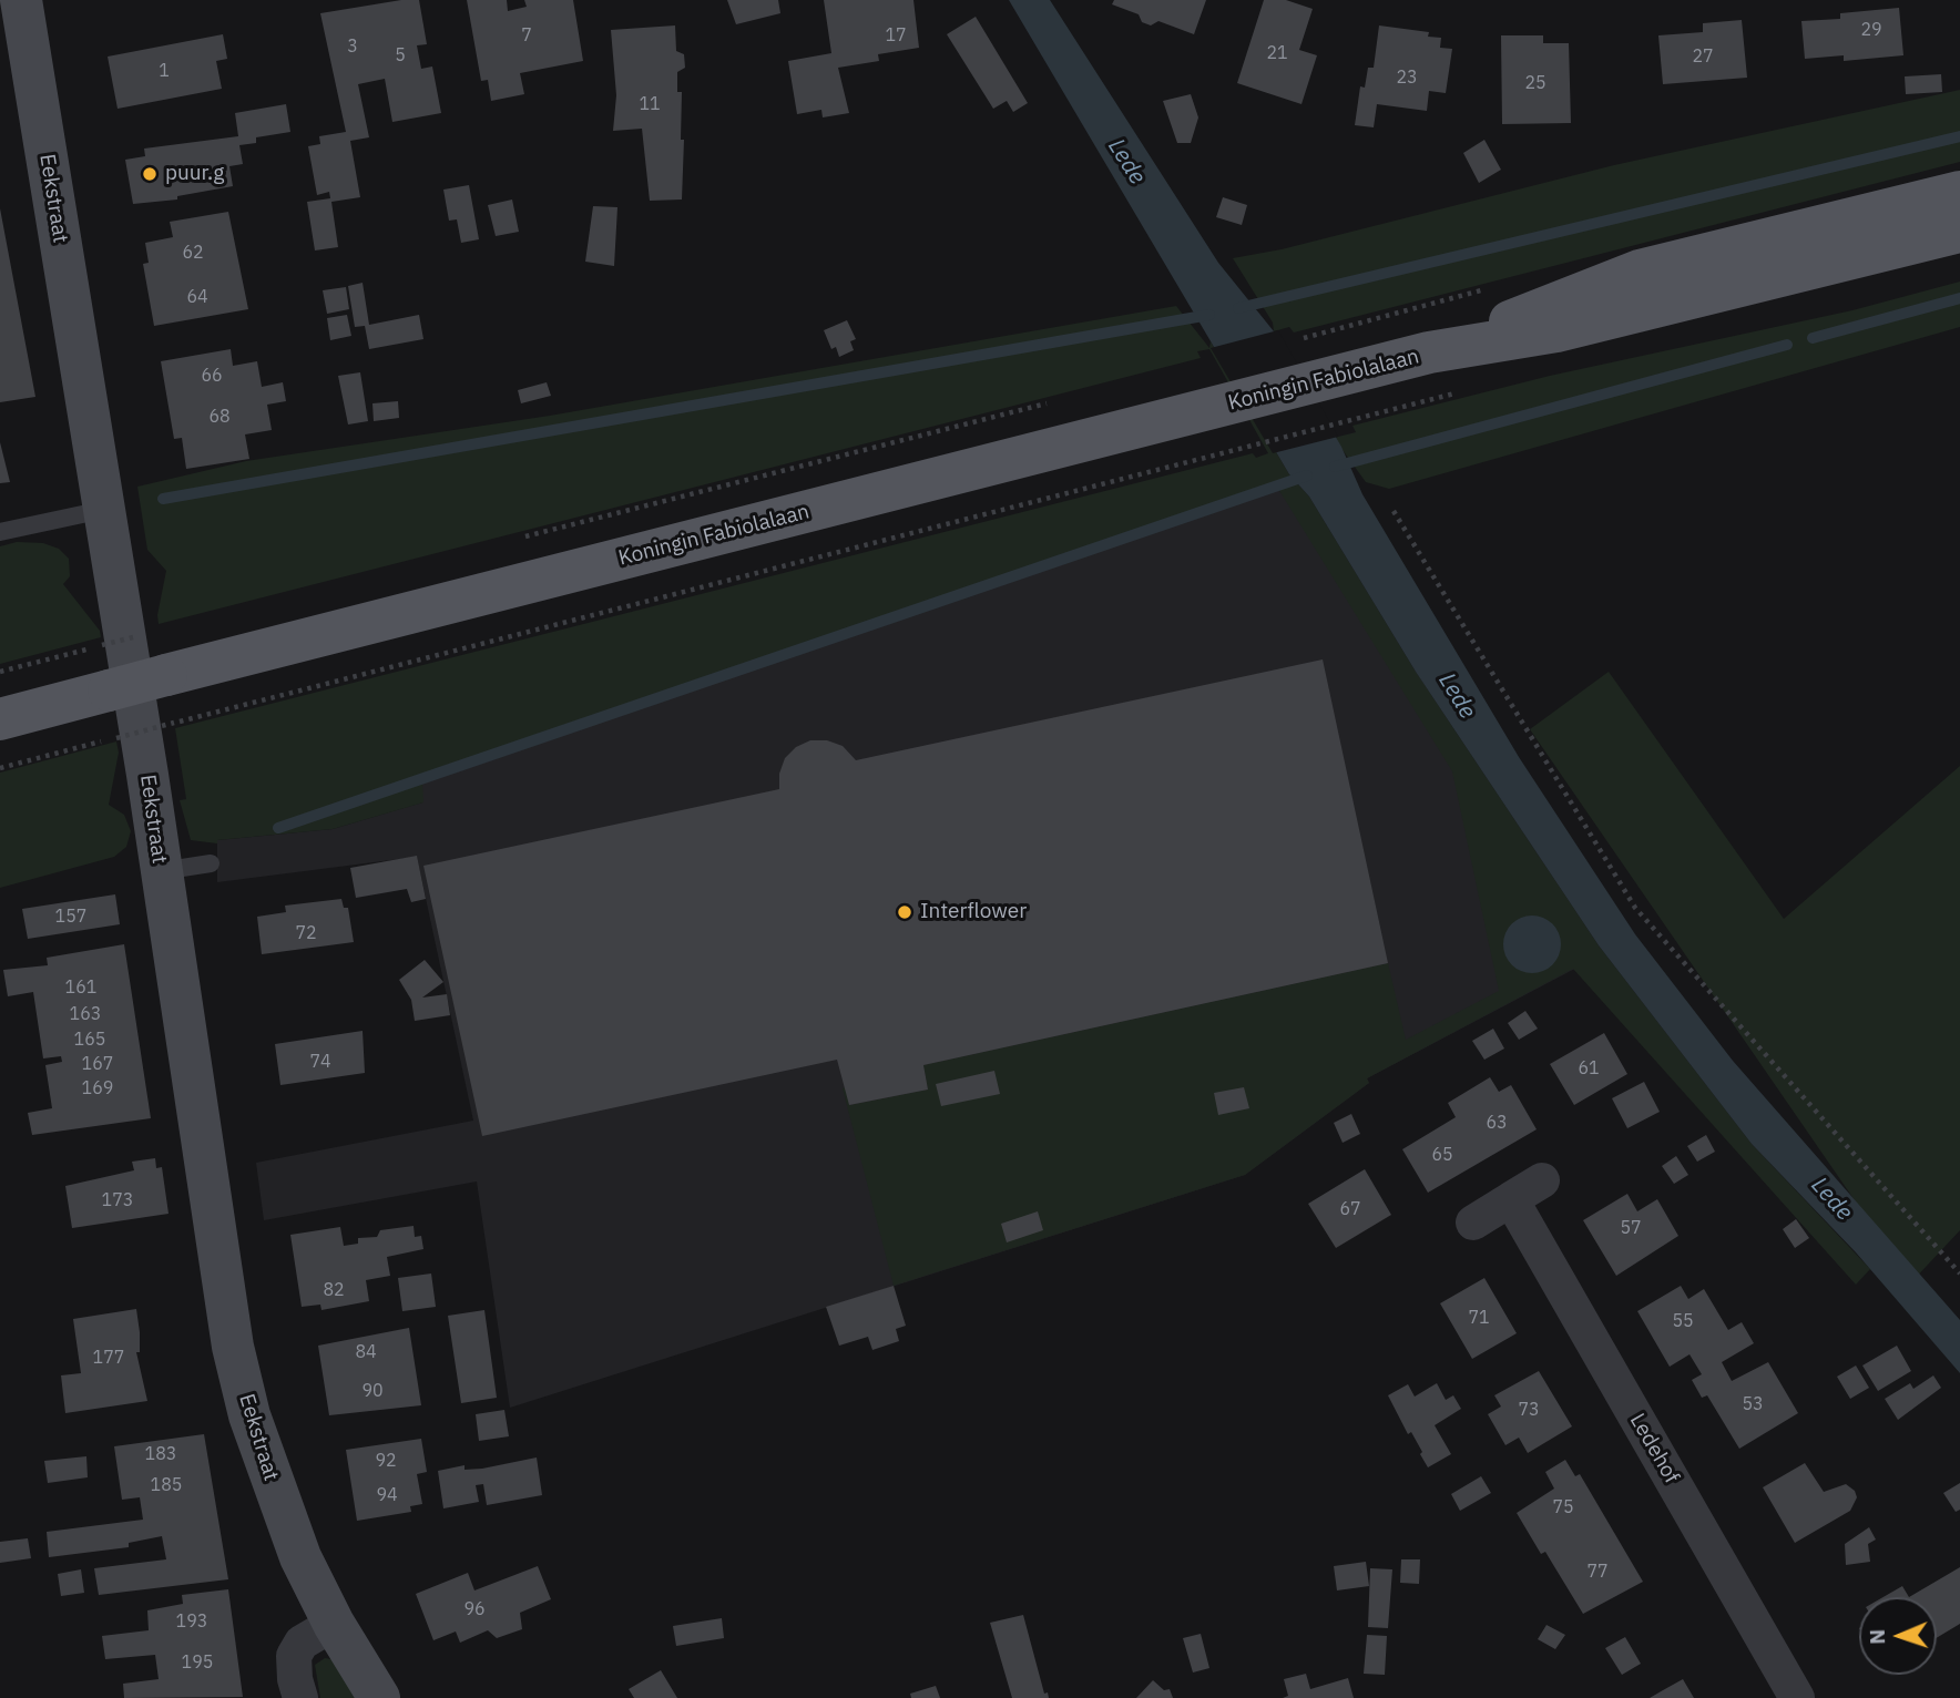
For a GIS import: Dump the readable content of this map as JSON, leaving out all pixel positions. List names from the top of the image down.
{
  "streets": {
    "main road": ["Koningin Fabiolalaan"],
    "street": ["Eekstraat", "Ledehof"]
  },
  "water": ["Lede"],
  "places": ["puur.g", "Interflower"],
  "house_numbers": [
    "29",
    "7",
    "17",
    "3",
    "21",
    "5",
    "27",
    "1",
    "23",
    "25",
    "11",
    "62",
    "64",
    "66",
    "68",
    "157",
    "72",
    "161",
    "163",
    "165",
    "74",
    "167",
    "61",
    "169",
    "63",
    "65",
    "173",
    "67",
    "57",
    "82",
    "71",
    "55",
    "84",
    "177",
    "90",
    "53",
    "73",
    "183",
    "92",
    "185",
    "94",
    "75",
    "77",
    "96",
    "193",
    "195"
  ],
  "north": "left"
}
